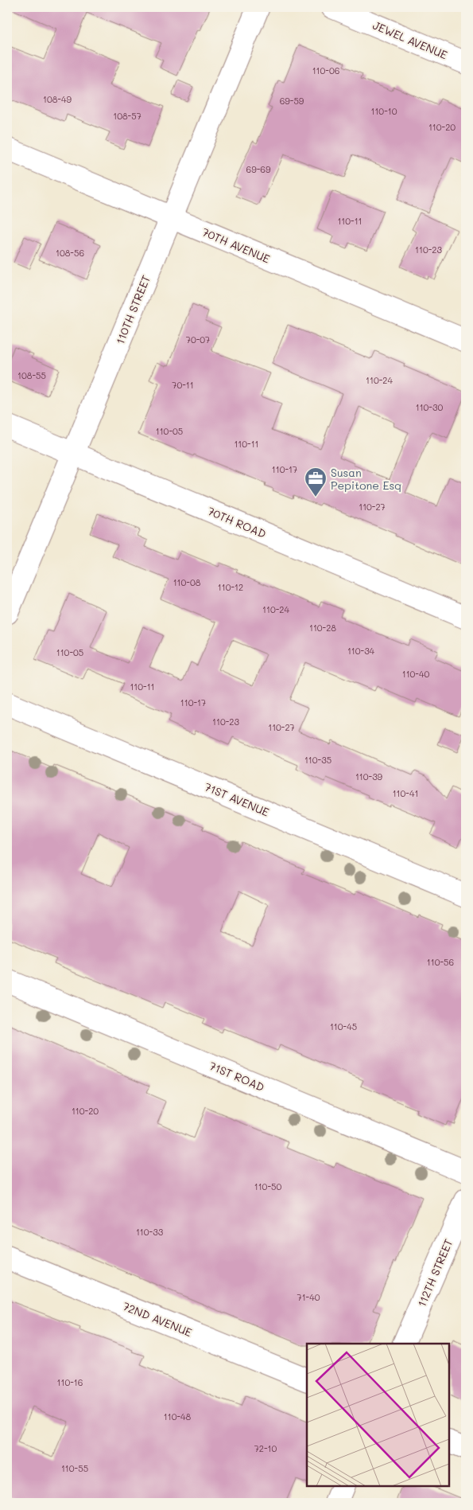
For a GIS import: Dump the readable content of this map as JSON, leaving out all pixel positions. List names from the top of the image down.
{
  "streets": {
    "street": [
      "JEWEL AVENUE",
      "70TH AVENUE",
      "110TH STREET",
      "70TH ROAD",
      "71ST AVENUE",
      "71ST ROAD",
      "112TH STREET",
      "72ND AVENUE"
    ]
  },
  "crossings": [
    ["70TH AVENUE", "110TH STREET"],
    ["110TH STREET", "70TH ROAD"]
  ],
  "places": {
    "office": ["Susan Pepitone Esq"]
  },
  "house_numbers": [
    "110-06",
    "108-49",
    "69-59",
    "110-10",
    "108-57",
    "110-20",
    "69-69",
    "110-11",
    "110-23",
    "108-56",
    "70-07",
    "108-55",
    "110-24",
    "70-11",
    "110-30",
    "110-05",
    "110-11",
    "110-17",
    "110-27",
    "110-08",
    "110-12",
    "110-24",
    "110-28",
    "110-34",
    "110-05",
    "110-40",
    "110-11",
    "110-17",
    "110-23",
    "110-27",
    "110-35",
    "110-39",
    "110-41",
    "110-56",
    "110-45",
    "110-20",
    "110-50",
    "110-33",
    "71-40",
    "110-16",
    "110-48",
    "72-10",
    "110-55"
  ]
}
